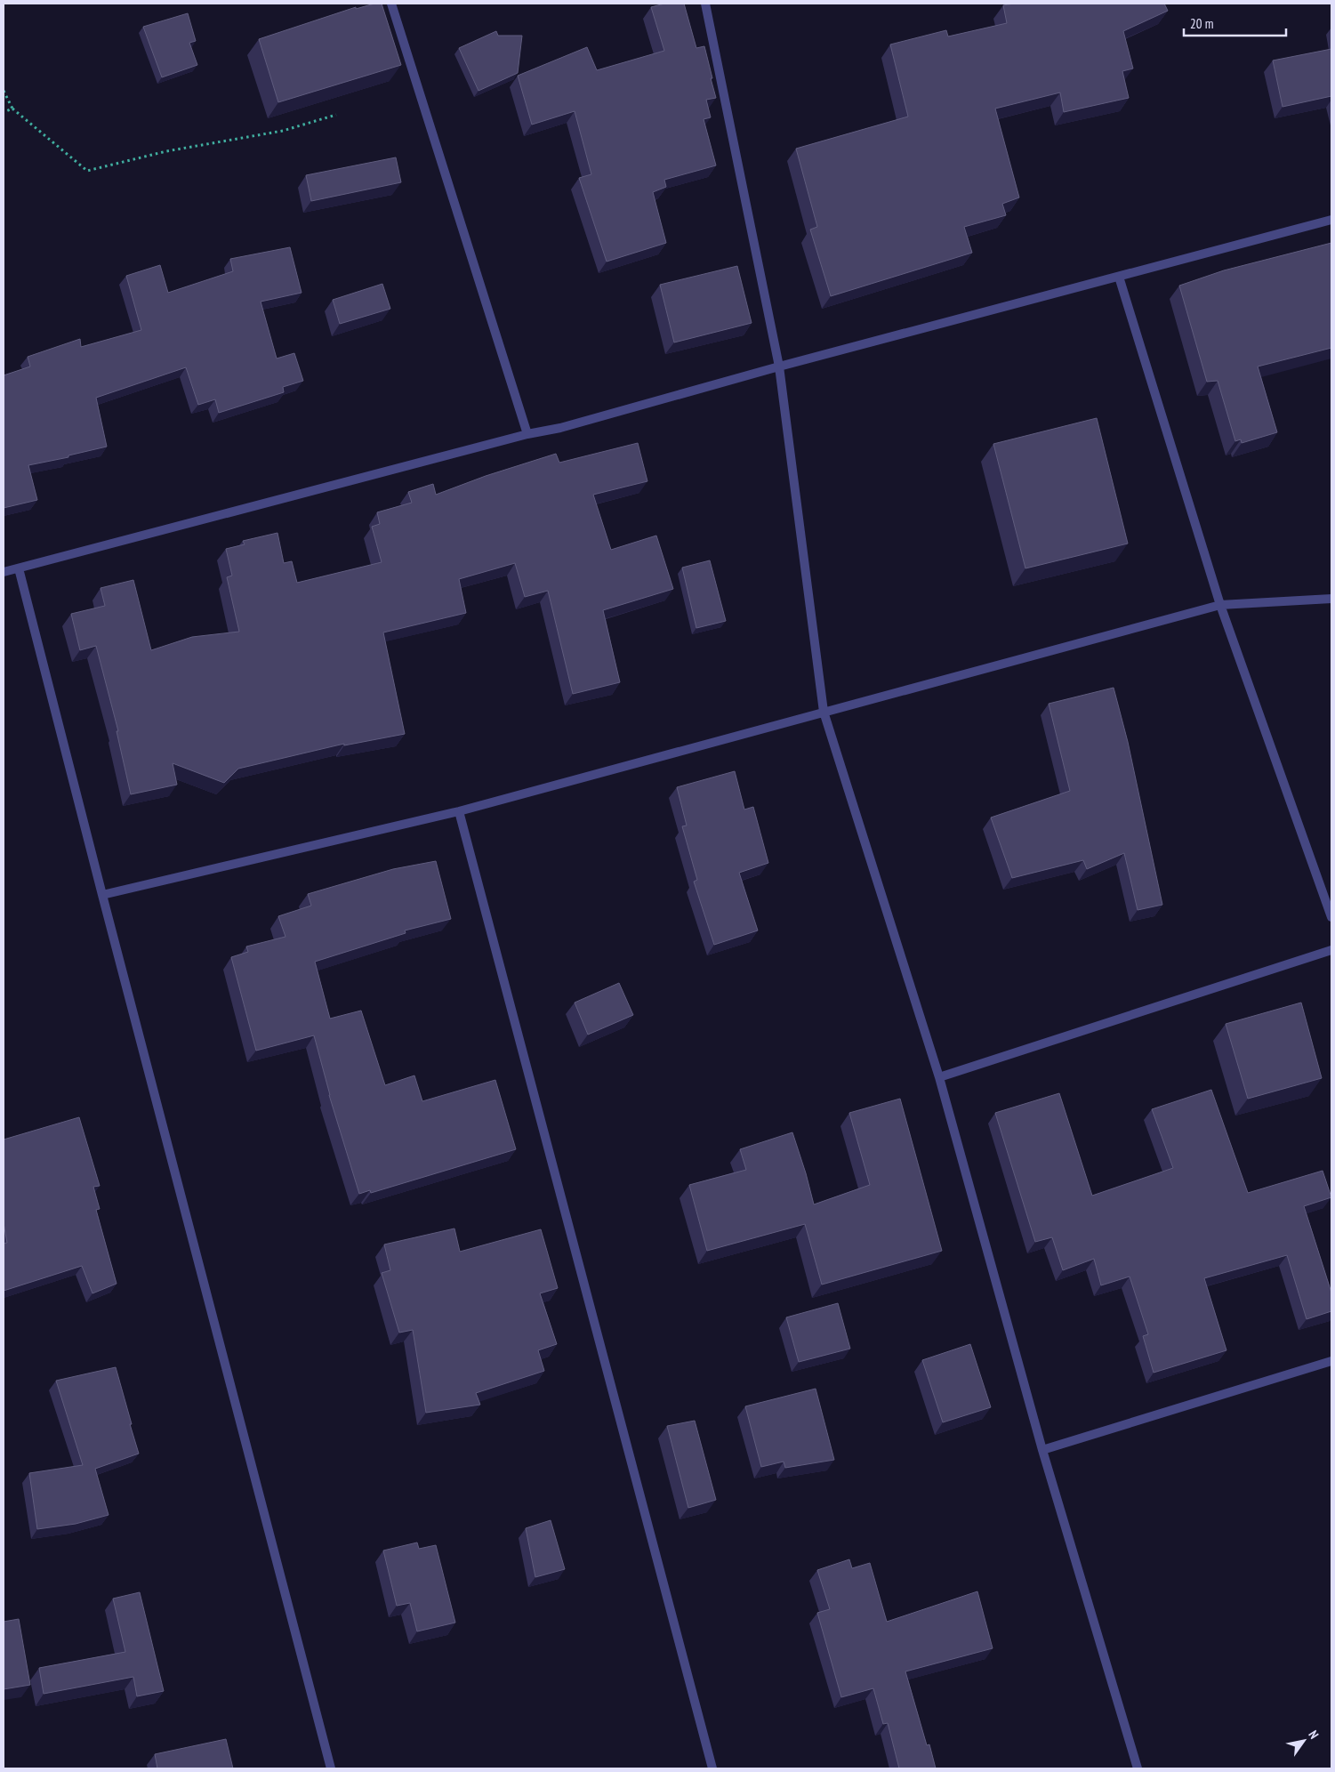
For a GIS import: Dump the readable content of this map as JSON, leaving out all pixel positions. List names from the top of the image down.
{
  "scale_bar": "20 m",
  "north": "top right"
}
